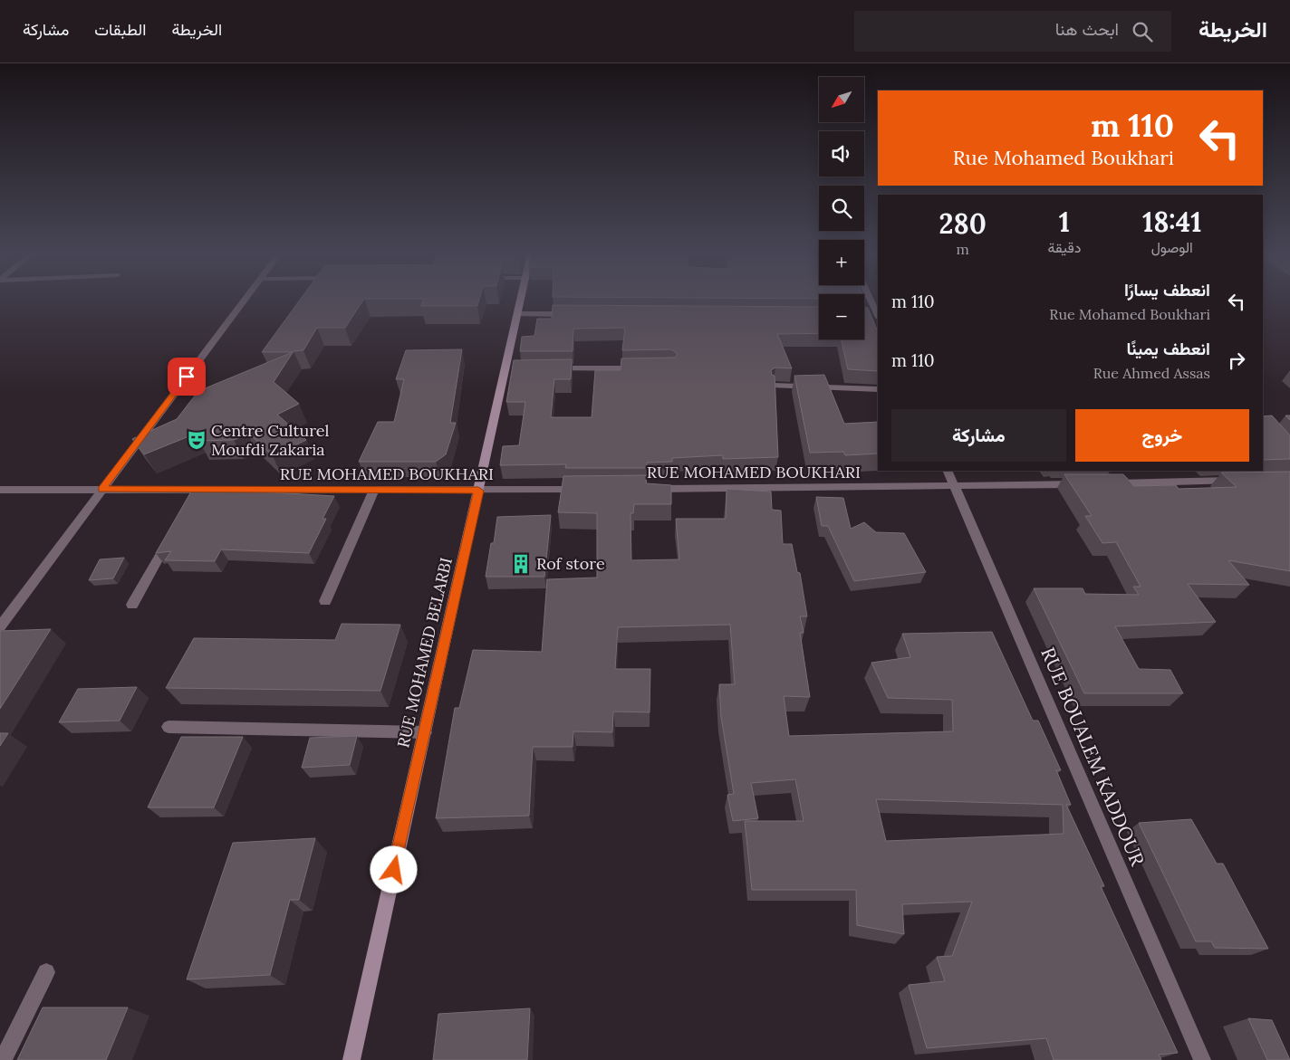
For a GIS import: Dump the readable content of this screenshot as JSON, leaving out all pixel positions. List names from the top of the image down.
{
  "streets": {
    "street": ["RUE MOHAMED BOUKHARI", "RUE MOHAMED BELARBI", "RUE BOUALEM KADDOUR"]
  },
  "crossings": [
    ["RUE MOHAMED BOUKHARI", "RUE MOHAMED BELARBI"],
    ["RUE MOHAMED BOUKHARI", "RUE BOUALEM KADDOUR"]
  ],
  "places": {
    "theatre": ["Centre Culturel Moufdi Zakaria"],
    "building": ["Rof store"]
  },
  "north": "bottom left",
  "page": {
    "header": "الخريطة",
    "search": "ابحث هنا",
    "nav": ["الخريطة", "الطبقات", "مشاركة"],
    "map_buttons": ["+", "−"],
    "turn": ["110 m", "Rue Mohamed Boukhari"],
    "eta": [
      "18:41",
      "الوصول",
      "1",
      "دقيقة",
      "280",
      "m"
    ],
    "list": [
      {
        "name": "انعطف يسارًا",
        "note": "Rue Mohamed Boukhari",
        "value": "110 m"
      },
      {
        "name": "انعطف يمينًا",
        "note": "Rue Ahmed Assas",
        "value": "110 m"
      }
    ],
    "buttons": ["خروج", "مشاركة"]
  }
}
